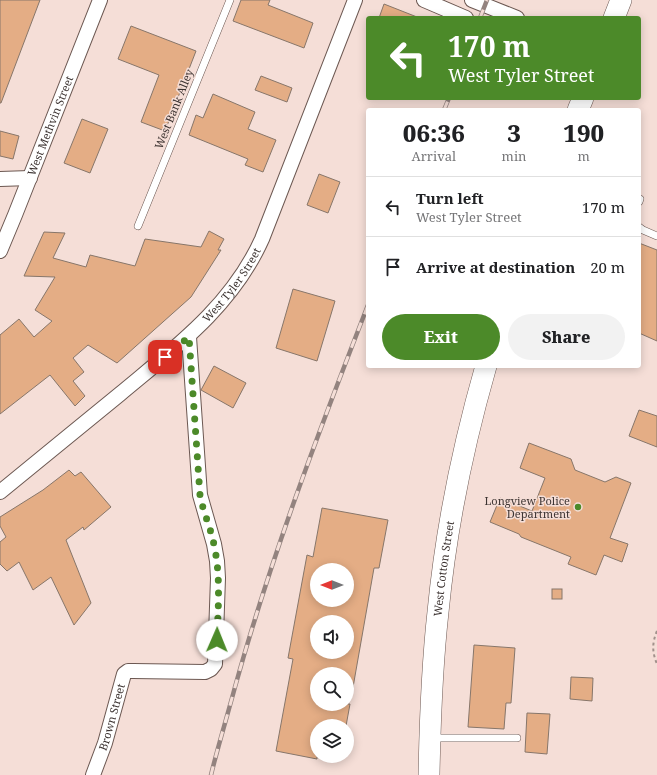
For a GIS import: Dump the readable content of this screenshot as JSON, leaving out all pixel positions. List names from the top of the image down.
{
  "streets": {
    "main road": ["West Cotton Street"],
    "street": ["West Methvin Street", "West Tyler Street", "Brown Street"],
    "lane": ["West Bank Alley"]
  },
  "crossings": [
    ["West Tyler Street", "Brown Street"]
  ],
  "places": ["Longview Police Department"],
  "north": "left",
  "page": {
    "turn": ["170 m", "West Tyler Street"],
    "eta": [
      "06:36",
      "Arrival",
      "3",
      "min",
      "190",
      "m"
    ],
    "list": [
      {
        "name": "Turn left",
        "note": "West Tyler Street",
        "value": "170 m"
      },
      {
        "name": "Arrive at destination",
        "value": "20 m"
      }
    ],
    "buttons": ["Exit", "Share"]
  }
}
